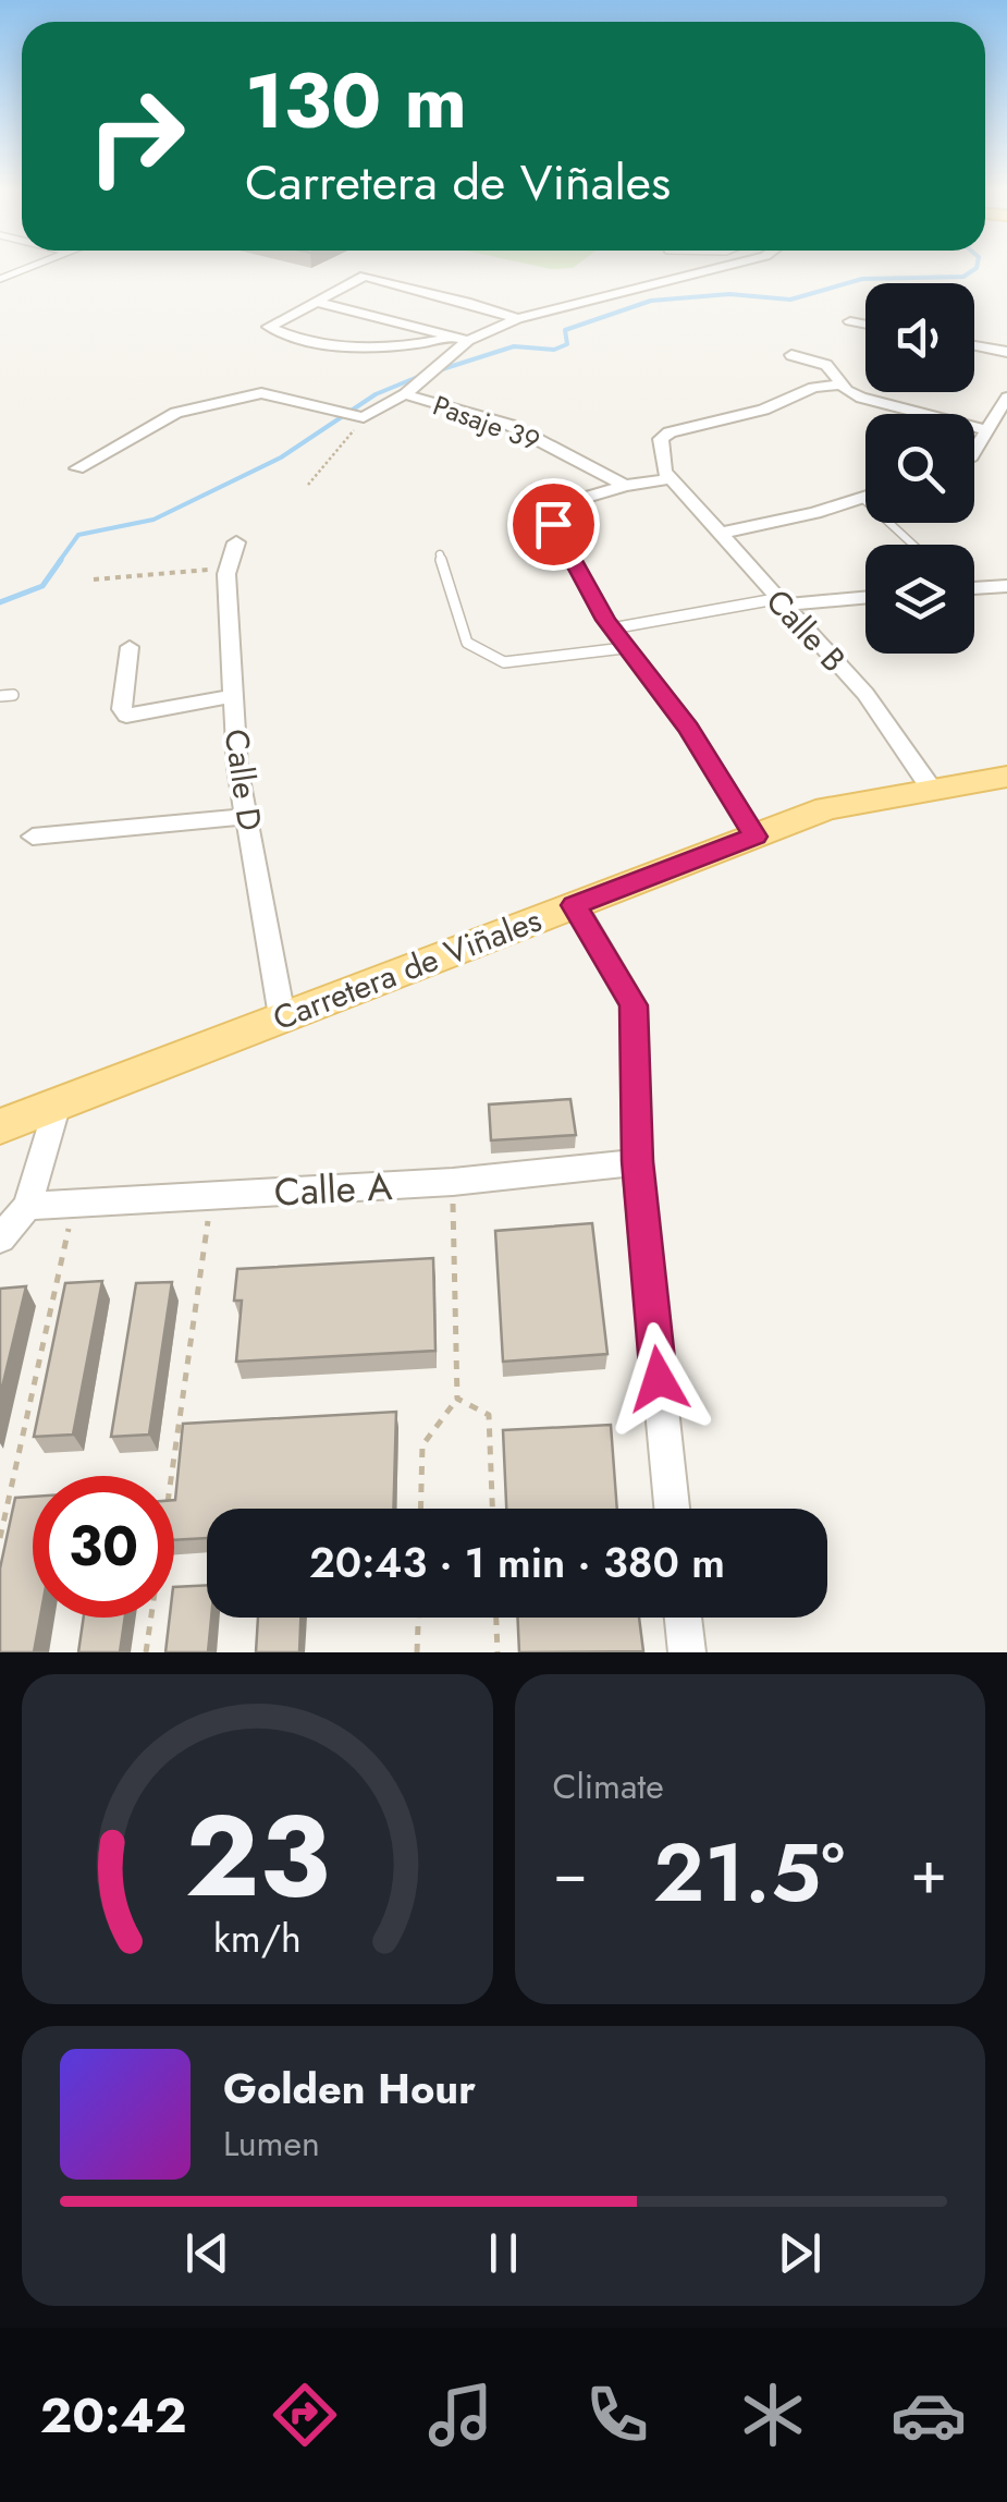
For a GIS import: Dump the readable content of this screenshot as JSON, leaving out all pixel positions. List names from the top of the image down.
{
  "streets": {
    "main road": ["Carretera de Viñales"],
    "street": [
      "Pasaje 39",
      "Calle B",
      "Calle D",
      "Calle A"
    ]
  },
  "crossings": [
    ["Calle B", "Carretera de Viñales"],
    ["Calle D", "Carretera de Viñales"]
  ],
  "page": {
    "turn": ["130 m", "Carretera de Viñales"],
    "limit": "30",
    "trip": "20:43 · 1 min · 380 m",
    "tile": "Climate",
    "heat": ["−", "21.5°", "+"],
    "song": ["Golden Hour", "Lumen"],
    "tabs": "20:42",
    "gauge": ["23", "km/h"]
  }
}
